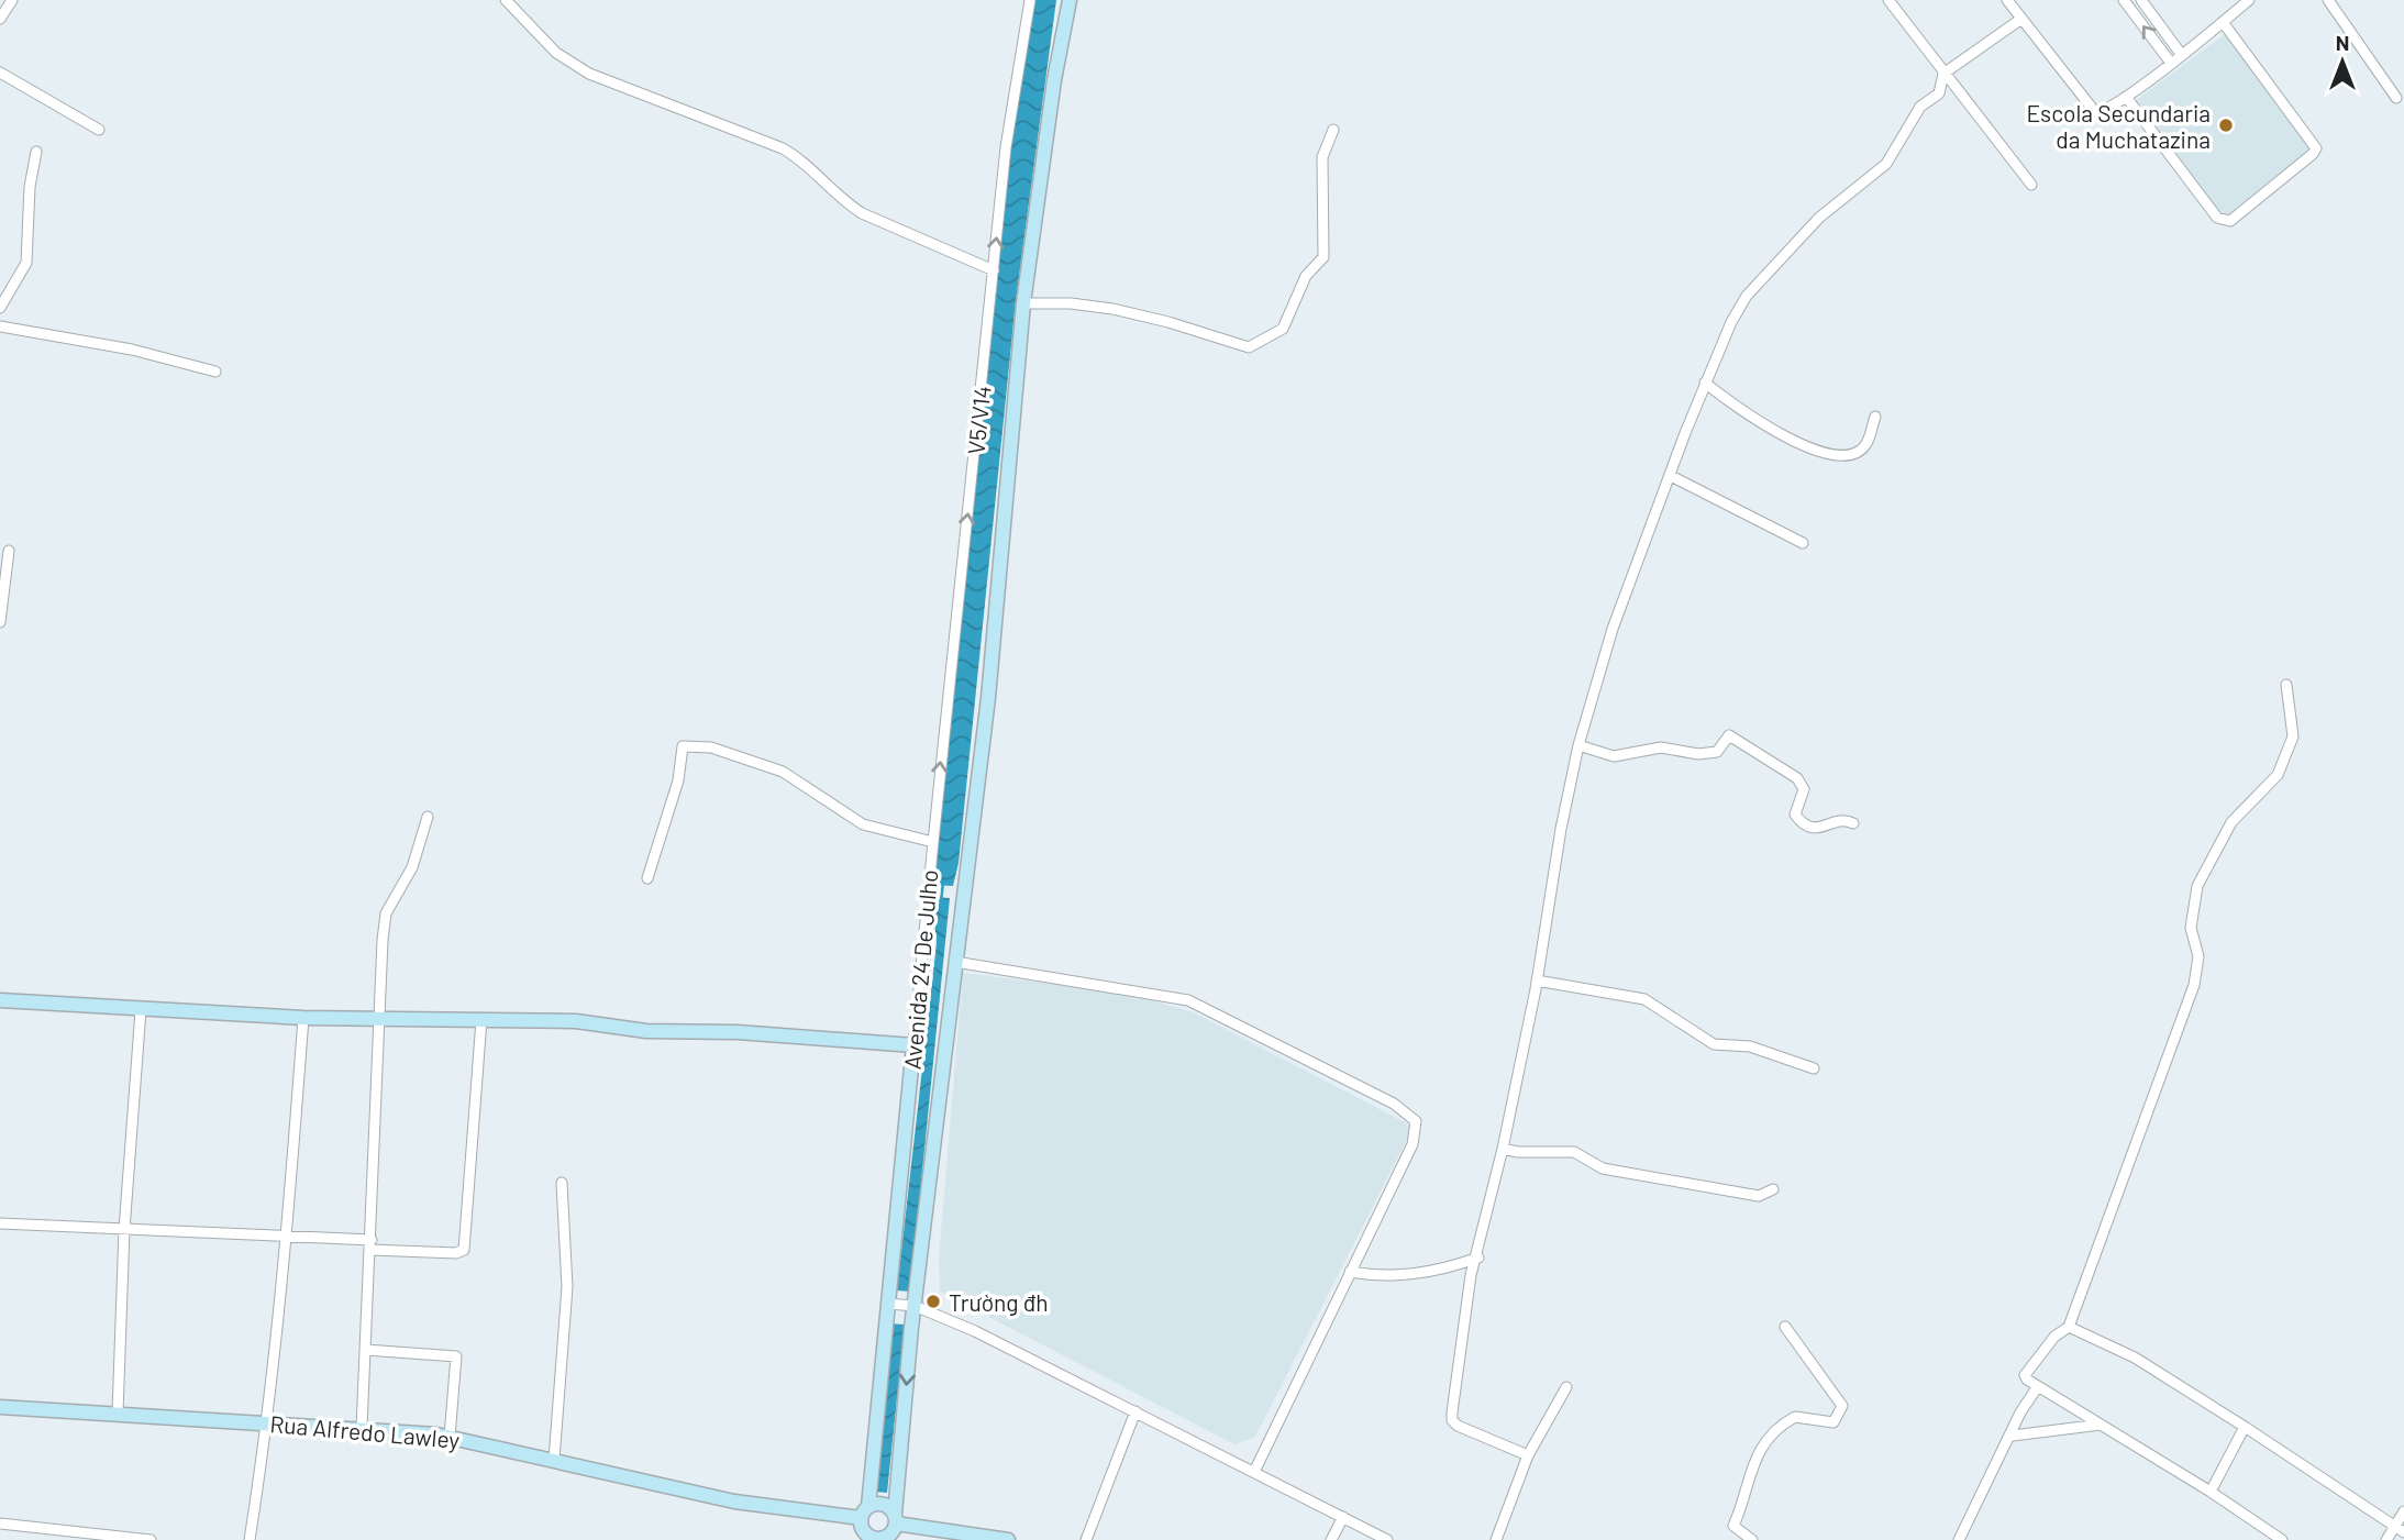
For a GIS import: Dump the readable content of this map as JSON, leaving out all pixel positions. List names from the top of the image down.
{
  "streets": {
    "street": ["V5/V14", "Avenida 24 De Julho", "Rua Alfredo Lawley"]
  },
  "crossings": [
    ["V5/V14", "Avenida 24 De Julho"],
    ["Avenida 24 De Julho", "Rua Alfredo Lawley"]
  ],
  "places": ["Escola Secundaria da Muchatazina", "Trường đh"],
  "north": "top"
}
